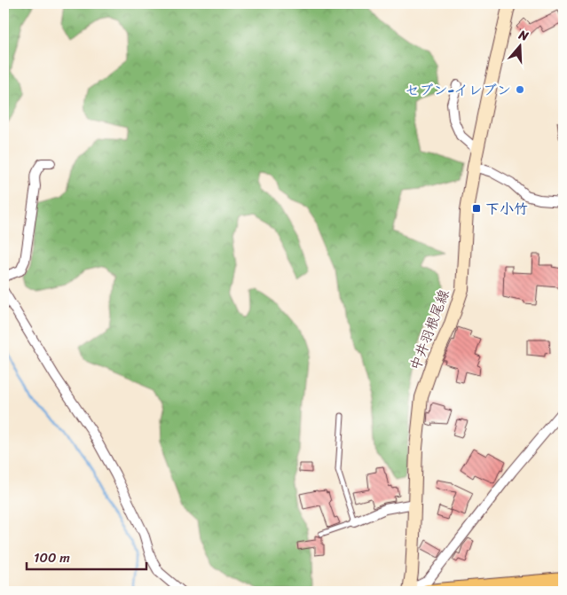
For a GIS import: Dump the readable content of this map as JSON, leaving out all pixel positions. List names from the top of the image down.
{
  "streets": {
    "main road": ["中井羽根尾線"]
  },
  "places": {
    "other": ["セブン-イレブン"],
    "transit": ["下小竹"]
  },
  "scale_bar": "100 m",
  "north": "top"
}
